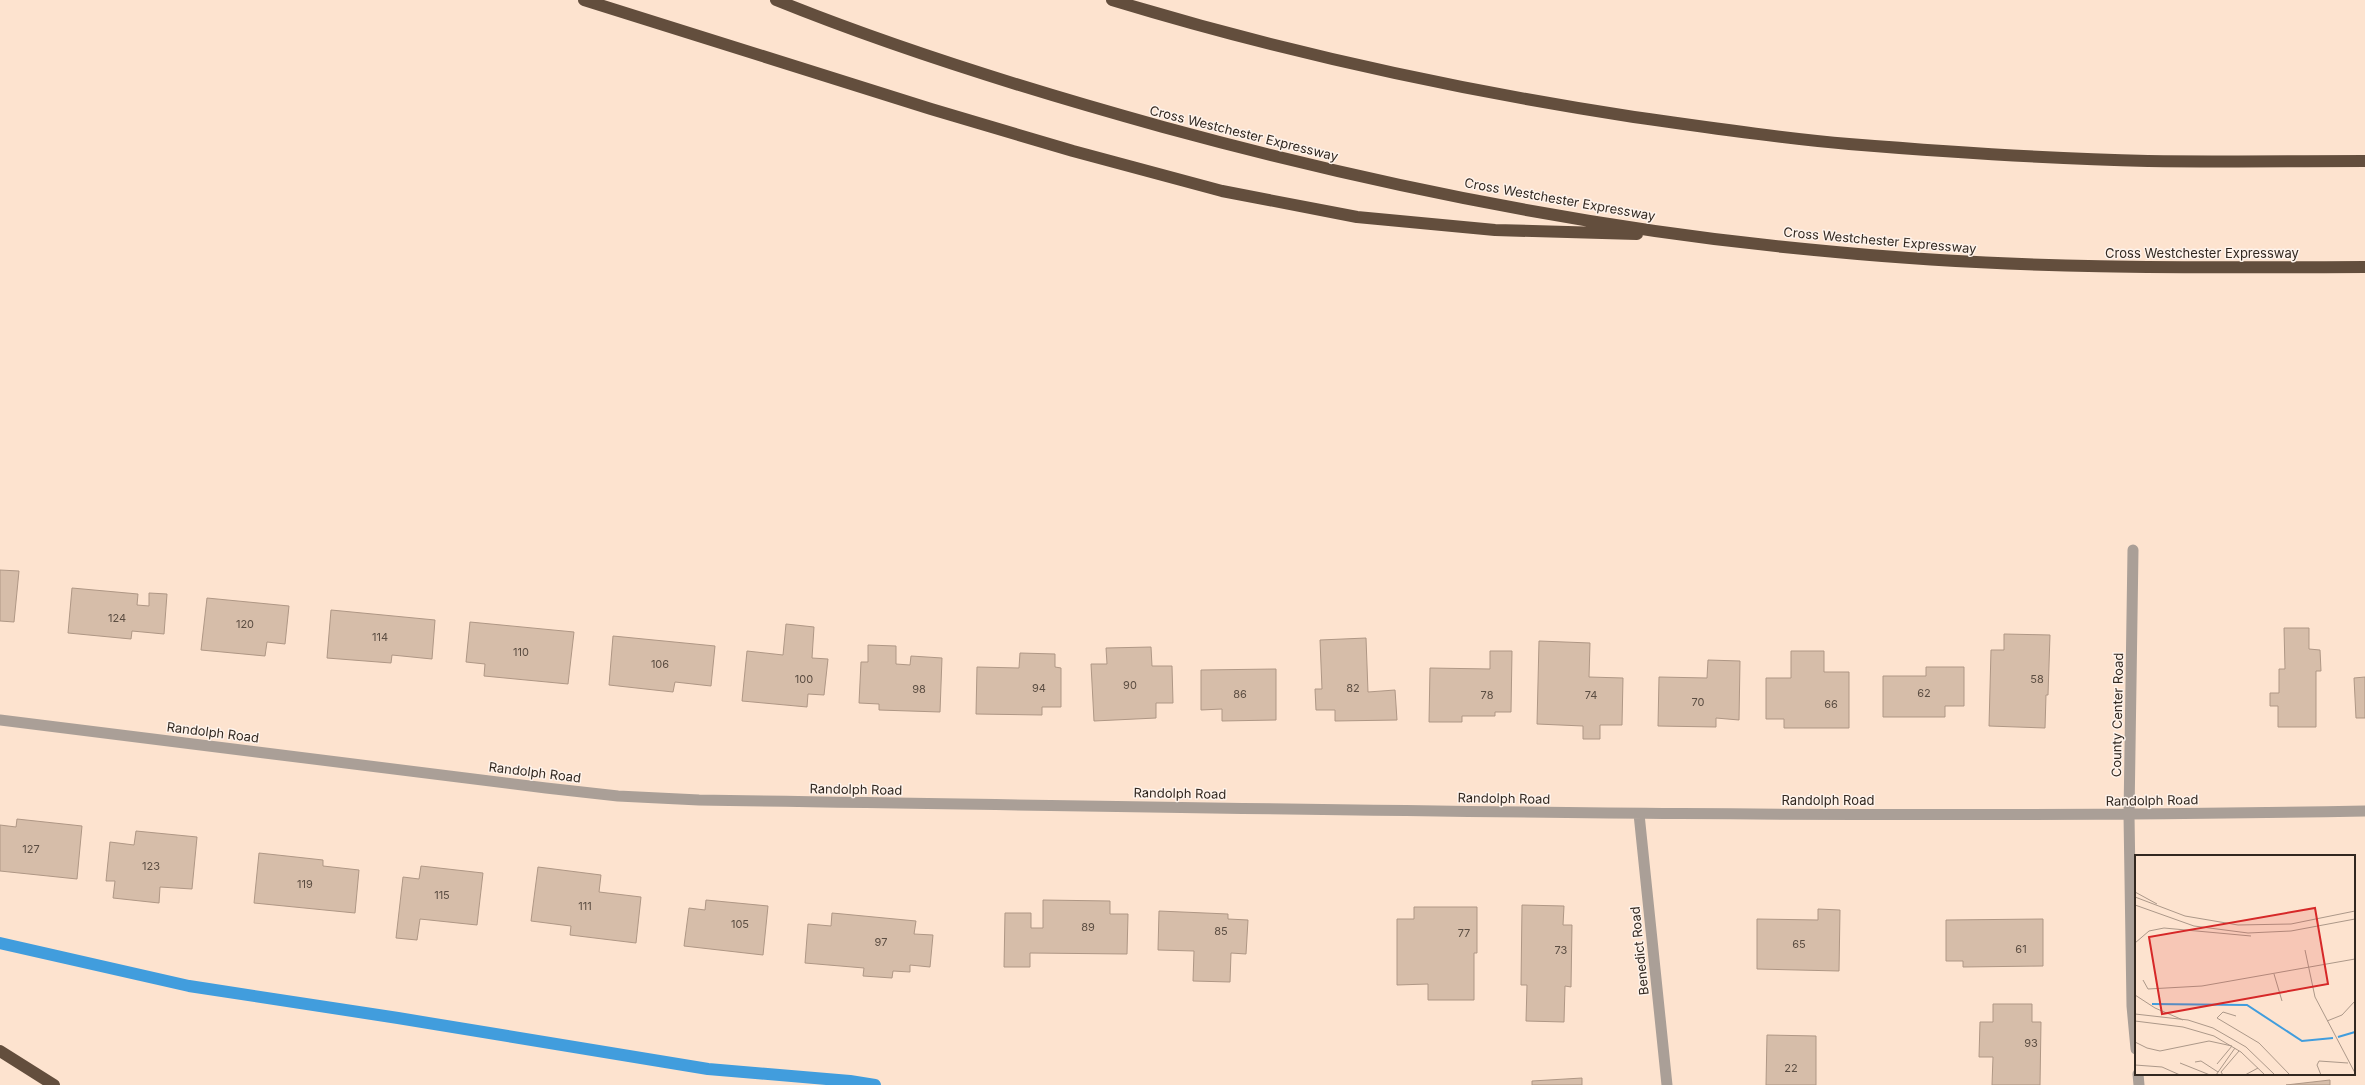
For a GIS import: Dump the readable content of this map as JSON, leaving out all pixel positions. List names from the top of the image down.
{
  "streets": {
    "highway": ["Cross Westchester Expressway"],
    "street": ["County Center Road", "Randolph Road", "Benedict Road"]
  },
  "crossings": [
    ["County Center Road", "Randolph Road"],
    ["Randolph Road", "Benedict Road"]
  ],
  "house_numbers": [
    "124",
    "120",
    "114",
    "110",
    "106",
    "100",
    "58",
    "90",
    "94",
    "82",
    "98",
    "62",
    "86",
    "78",
    "74",
    "70",
    "66",
    "127",
    "123",
    "119",
    "115",
    "111",
    "105",
    "89",
    "85",
    "77",
    "97",
    "65",
    "61",
    "73",
    "93",
    "22"
  ]
}
